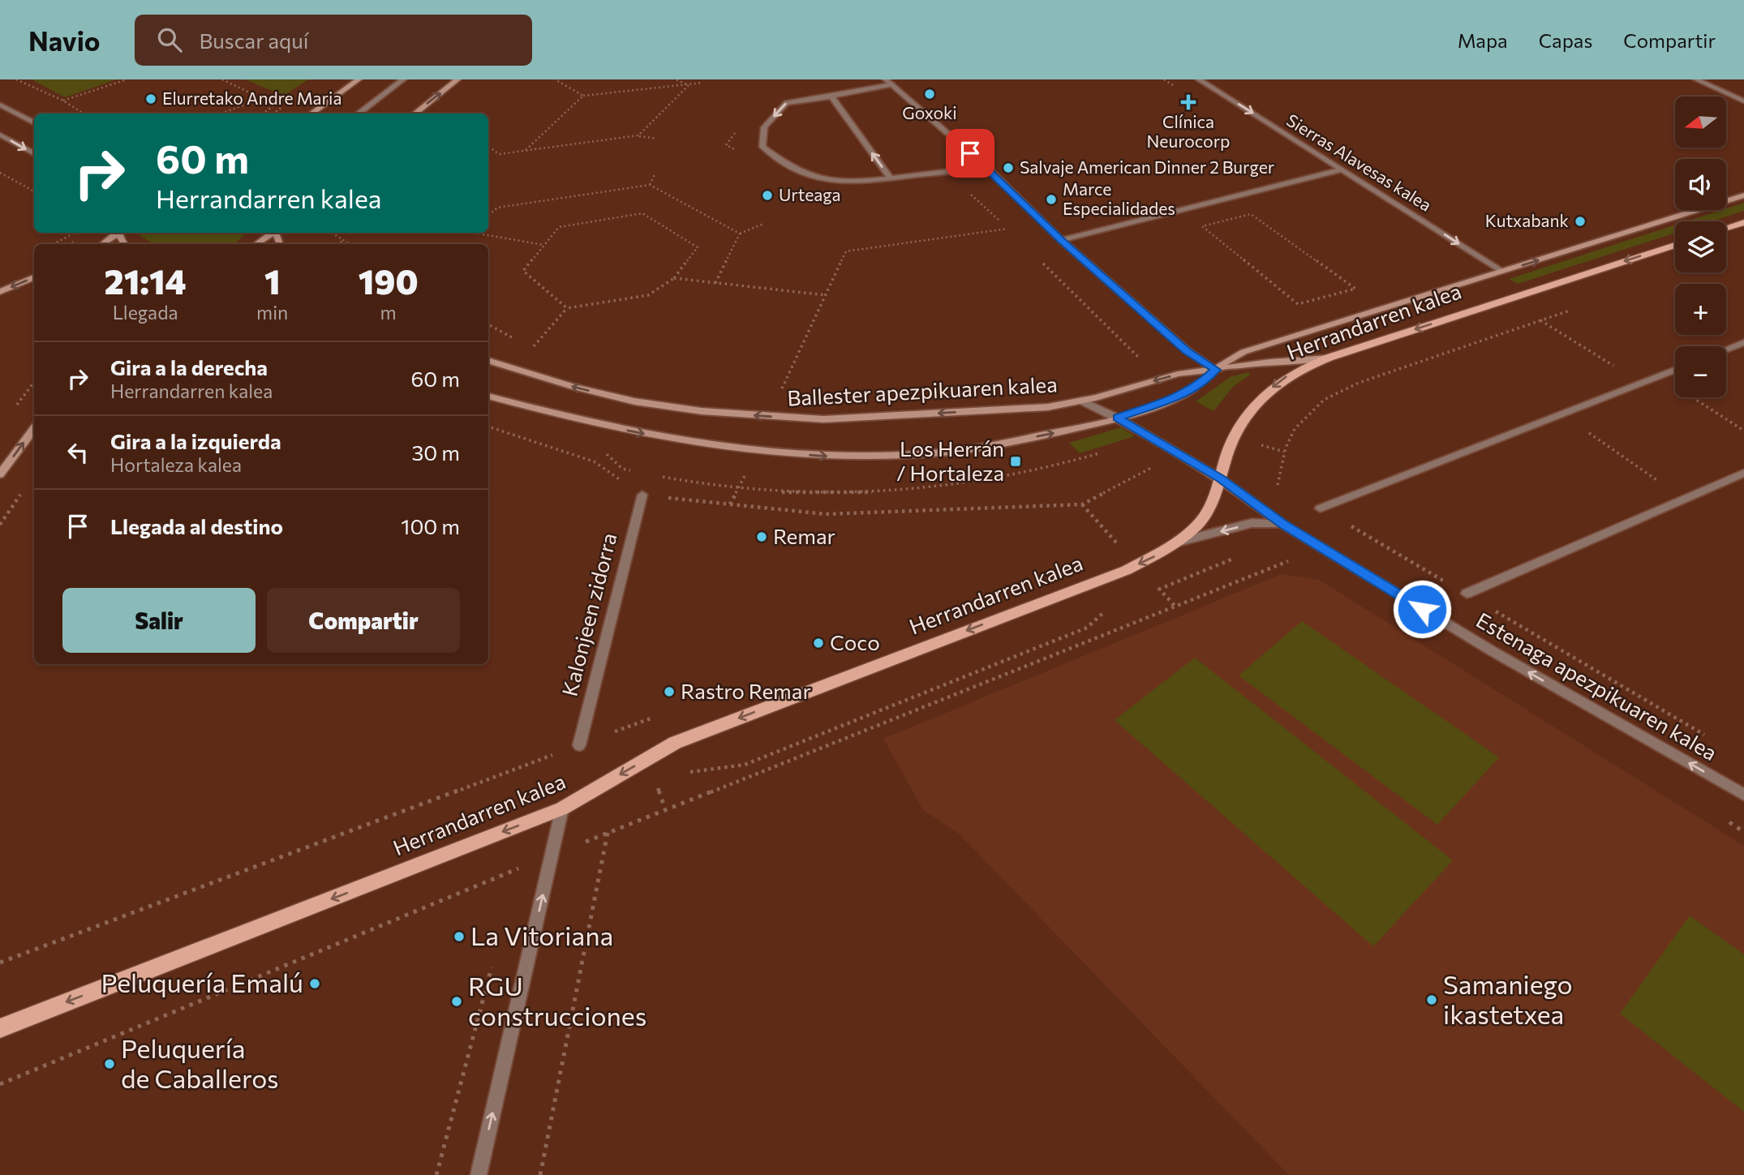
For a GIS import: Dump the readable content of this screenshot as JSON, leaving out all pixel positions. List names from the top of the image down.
{
  "streets": {
    "main road": ["Herrandarren kalea", "Ballester apezpikuaren kalea"],
    "street": ["Sierras Alavesas kalea", "Kalonjeen zidorra", "Estenaga apezpikuaren kalea"]
  },
  "crossings": [
    ["Sierras Alavesas kalea", "Herrandarren kalea"],
    ["Herrandarren kalea", "Ballester apezpikuaren kalea"],
    ["Herrandarren kalea", "Estenaga apezpikuaren kalea"],
    ["Ballester apezpikuaren kalea", "Estenaga apezpikuaren kalea"]
  ],
  "one_way": ["Sierras Alavesas kalea", "Estenaga apezpikuaren kalea"],
  "places": {
    "other": [
      "Goxoki",
      "Elurretako Andre Maria",
      "Salvaje American Dinner 2 Burger",
      "Urteaga",
      "Marce Especialidades",
      "Kutxabank",
      "Remar",
      "Coco",
      "Rastro Remar",
      "La Vitoriana",
      "Peluquería Emalú",
      "Samaniego ikastetxea",
      "RGU construcciones",
      "Peluquería de Caballeros"
    ],
    "health": ["Clínica Neurocorp"],
    "transit": ["Los Herrán / Hortaleza"]
  },
  "north": "left",
  "page": {
    "header": "Navio",
    "search": "Buscar aquí",
    "nav": ["Mapa", "Capas", "Compartir"],
    "map_buttons": ["+", "−"],
    "turn": ["60 m", "Herrandarren kalea"],
    "eta": [
      "21:14",
      "Llegada",
      "1",
      "min",
      "190",
      "m"
    ],
    "list": [
      {
        "name": "Gira a la derecha",
        "note": "Herrandarren kalea",
        "value": "60 m"
      },
      {
        "name": "Gira a la izquierda",
        "note": "Hortaleza kalea",
        "value": "30 m"
      },
      {
        "name": "Llegada al destino",
        "value": "100 m"
      }
    ],
    "buttons": ["Salir", "Compartir"]
  }
}
